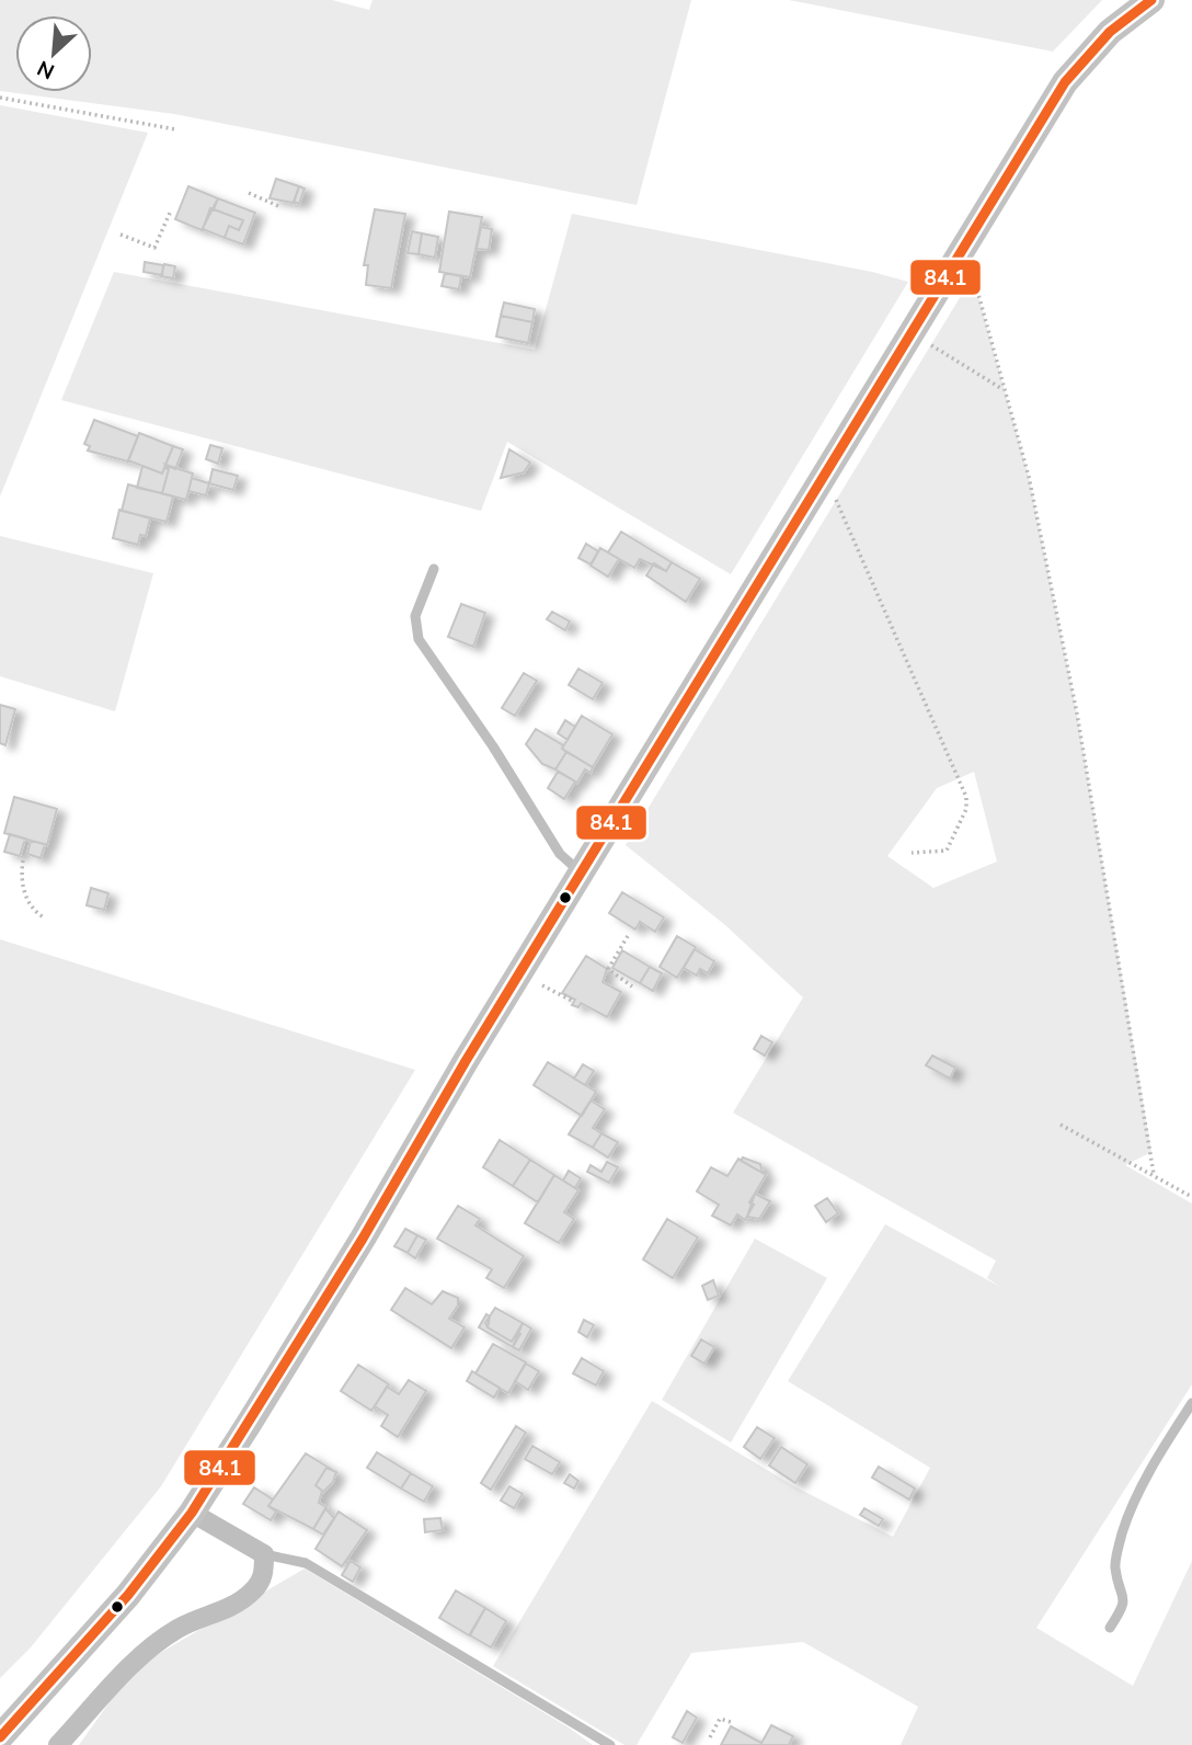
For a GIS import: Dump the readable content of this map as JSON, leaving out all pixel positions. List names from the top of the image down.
{
  "lines": ["transit line 84.1"],
  "north": "bottom left"
}
